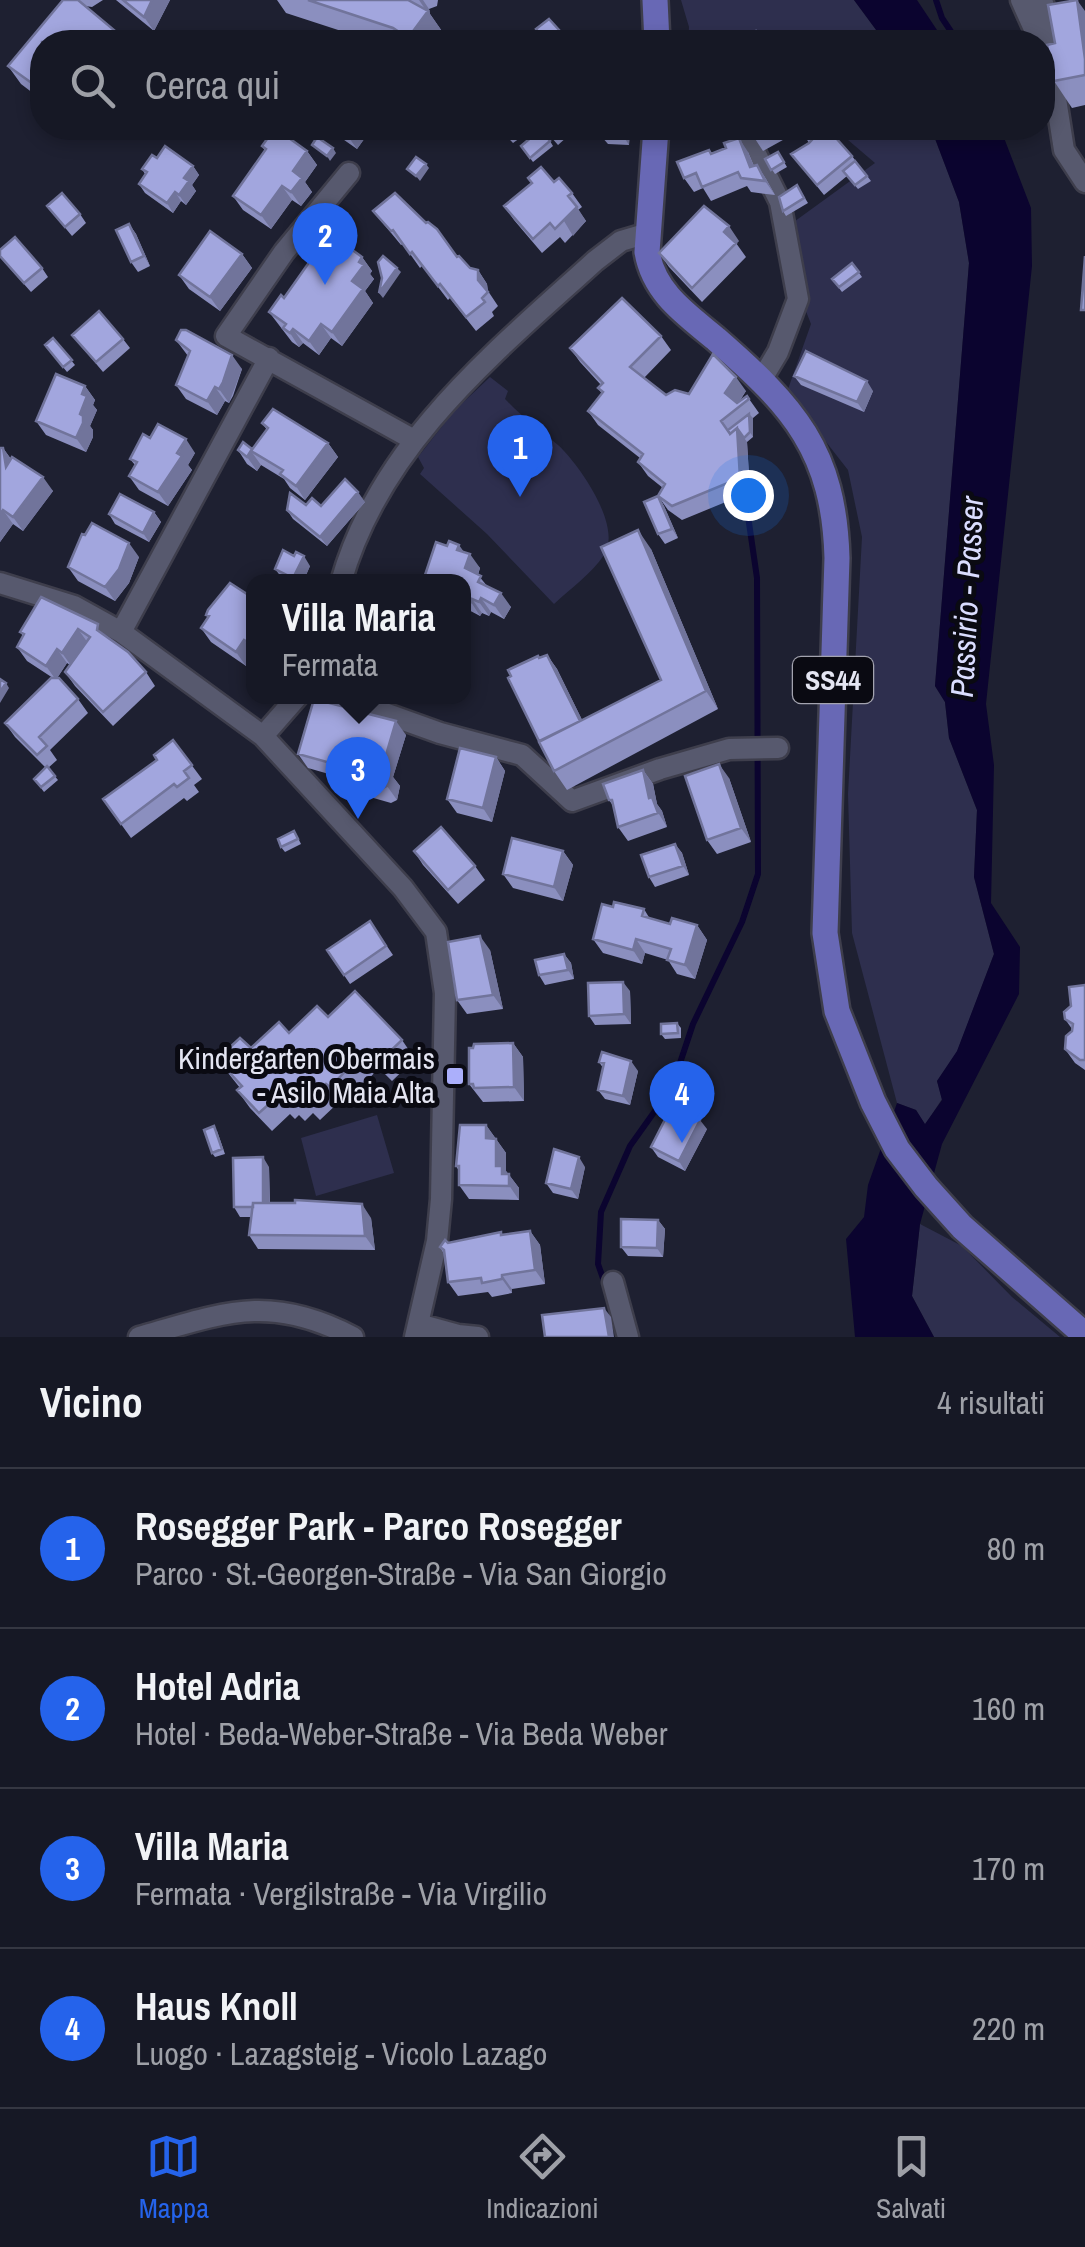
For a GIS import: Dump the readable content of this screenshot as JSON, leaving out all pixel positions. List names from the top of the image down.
{
  "streets": {
    "main road": ["SS44"]
  },
  "water": ["Passirio - Passer"],
  "places": {
    "transit": ["Kindergarten Obermais - Asilo Maia Alta"]
  },
  "page": {
    "search": "Cerca qui",
    "pins": [
      "2",
      "1",
      "3",
      "4"
    ],
    "popup": ["Villa Maria", "Fermata"],
    "heading": ["Vicino", "4 risultati"],
    "list": [
      {
        "mark": "1",
        "name": "Rosegger Park - Parco Rosegger",
        "note": "Parco · St.-Georgen-Straße - Via San Giorgio",
        "value": "80 m"
      },
      {
        "mark": "2",
        "name": "Hotel Adria",
        "note": "Hotel · Beda-Weber-Straße - Via Beda Weber",
        "value": "160 m"
      },
      {
        "mark": "3",
        "name": "Villa Maria",
        "note": "Fermata · Vergilstraße - Via Virgilio",
        "value": "170 m"
      },
      {
        "mark": "4",
        "name": "Haus Knoll",
        "note": "Luogo · Lazagsteig - Vicolo Lazago",
        "value": "220 m"
      }
    ],
    "nav": ["Mappa", "Indicazioni", "Salvati"]
  }
}
